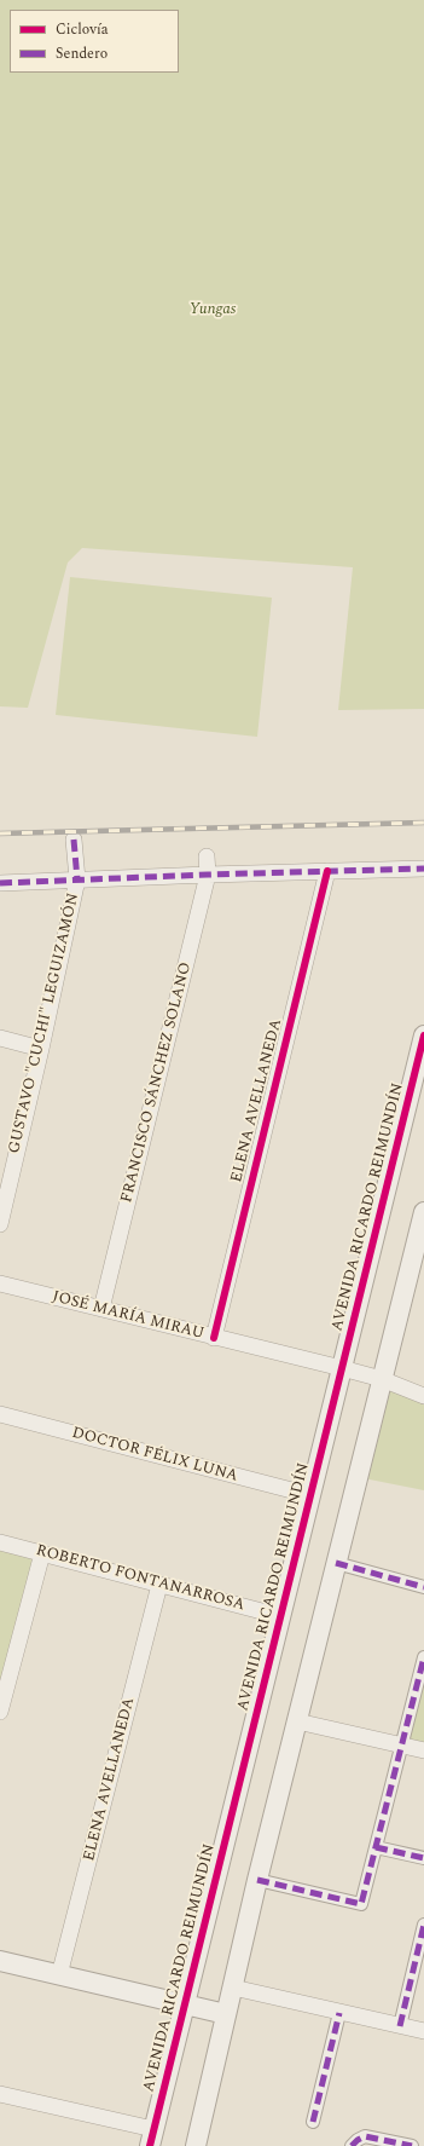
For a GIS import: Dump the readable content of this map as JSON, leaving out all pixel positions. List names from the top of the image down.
{
  "streets": {
    "street": [
      "GUSTAVO \"CUCHI\" LEGUIZAMÓN",
      "FRANCISCO SÁNCHEZ SOLANO",
      "ELENA AVELLANEDA",
      "AVENIDA RICARDO REIMUNDÍN",
      "JOSÉ MARÍA MIRAU",
      "DOCTOR FÉLIX LUNA",
      "ROBERTO FONTANARROSA"
    ]
  },
  "crossings": [
    ["FRANCISCO SÁNCHEZ SOLANO", "JOSÉ MARÍA MIRAU"],
    ["ELENA AVELLANEDA", "JOSÉ MARÍA MIRAU"],
    ["ELENA AVELLANEDA", "ROBERTO FONTANARROSA"],
    ["AVENIDA RICARDO REIMUNDÍN", "JOSÉ MARÍA MIRAU"],
    ["AVENIDA RICARDO REIMUNDÍN", "DOCTOR FÉLIX LUNA"],
    ["AVENIDA RICARDO REIMUNDÍN", "ROBERTO FONTANARROSA"]
  ],
  "parks": ["Yungas"],
  "legend": ["Ciclovía", "Sendero"]
}
